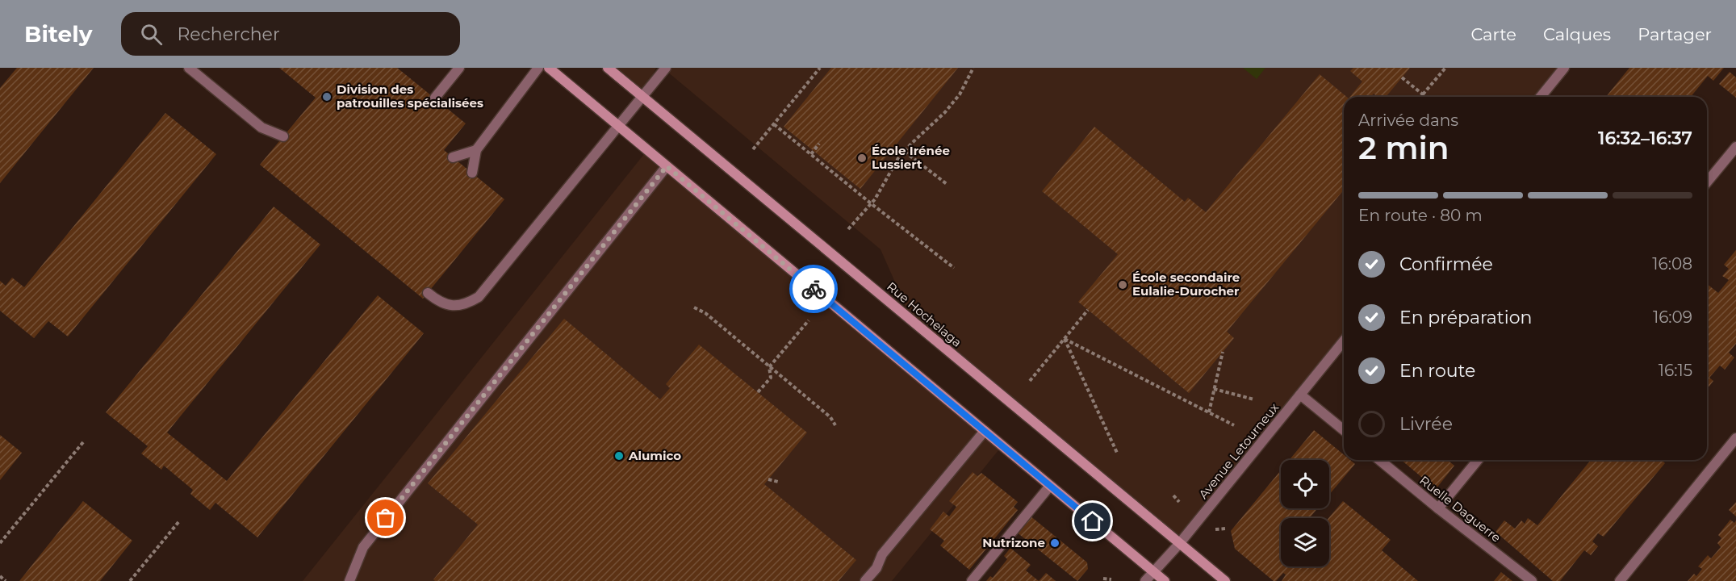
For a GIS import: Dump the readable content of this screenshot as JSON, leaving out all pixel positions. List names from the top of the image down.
{
  "streets": {
    "main road": ["Rue Hochelaga"],
    "street": ["Avenue Letourneux", "Ruelle Daguerre"]
  },
  "crossings": [
    ["Rue Hochelaga", "Avenue Letourneux"]
  ],
  "places": [
    "Division des patrouilles spécialisées",
    "École Irénée Lussiert",
    "École secondaire Eulalie-Durocher",
    "Alumico",
    "Nutrizone"
  ],
  "page": {
    "header": "Bitely",
    "search": "Rechercher",
    "nav": ["Carte", "Calques", "Partager"],
    "heading": ["2 min", "Arrivée dans", "16:32–16:37"],
    "bar": "En route · 80 m",
    "list": [
      ["Confirmée", "16:08"],
      ["En préparation", "16:09"],
      ["En route", "16:15"],
      "Livrée"
    ]
  }
}
